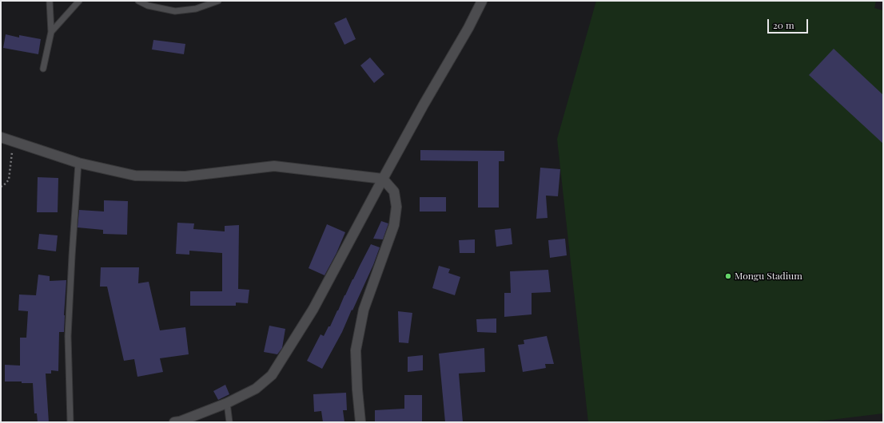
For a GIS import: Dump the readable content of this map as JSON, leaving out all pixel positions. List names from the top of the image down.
{
  "places": ["Mongu Stadium"],
  "scale_bar": "20 m"
}
